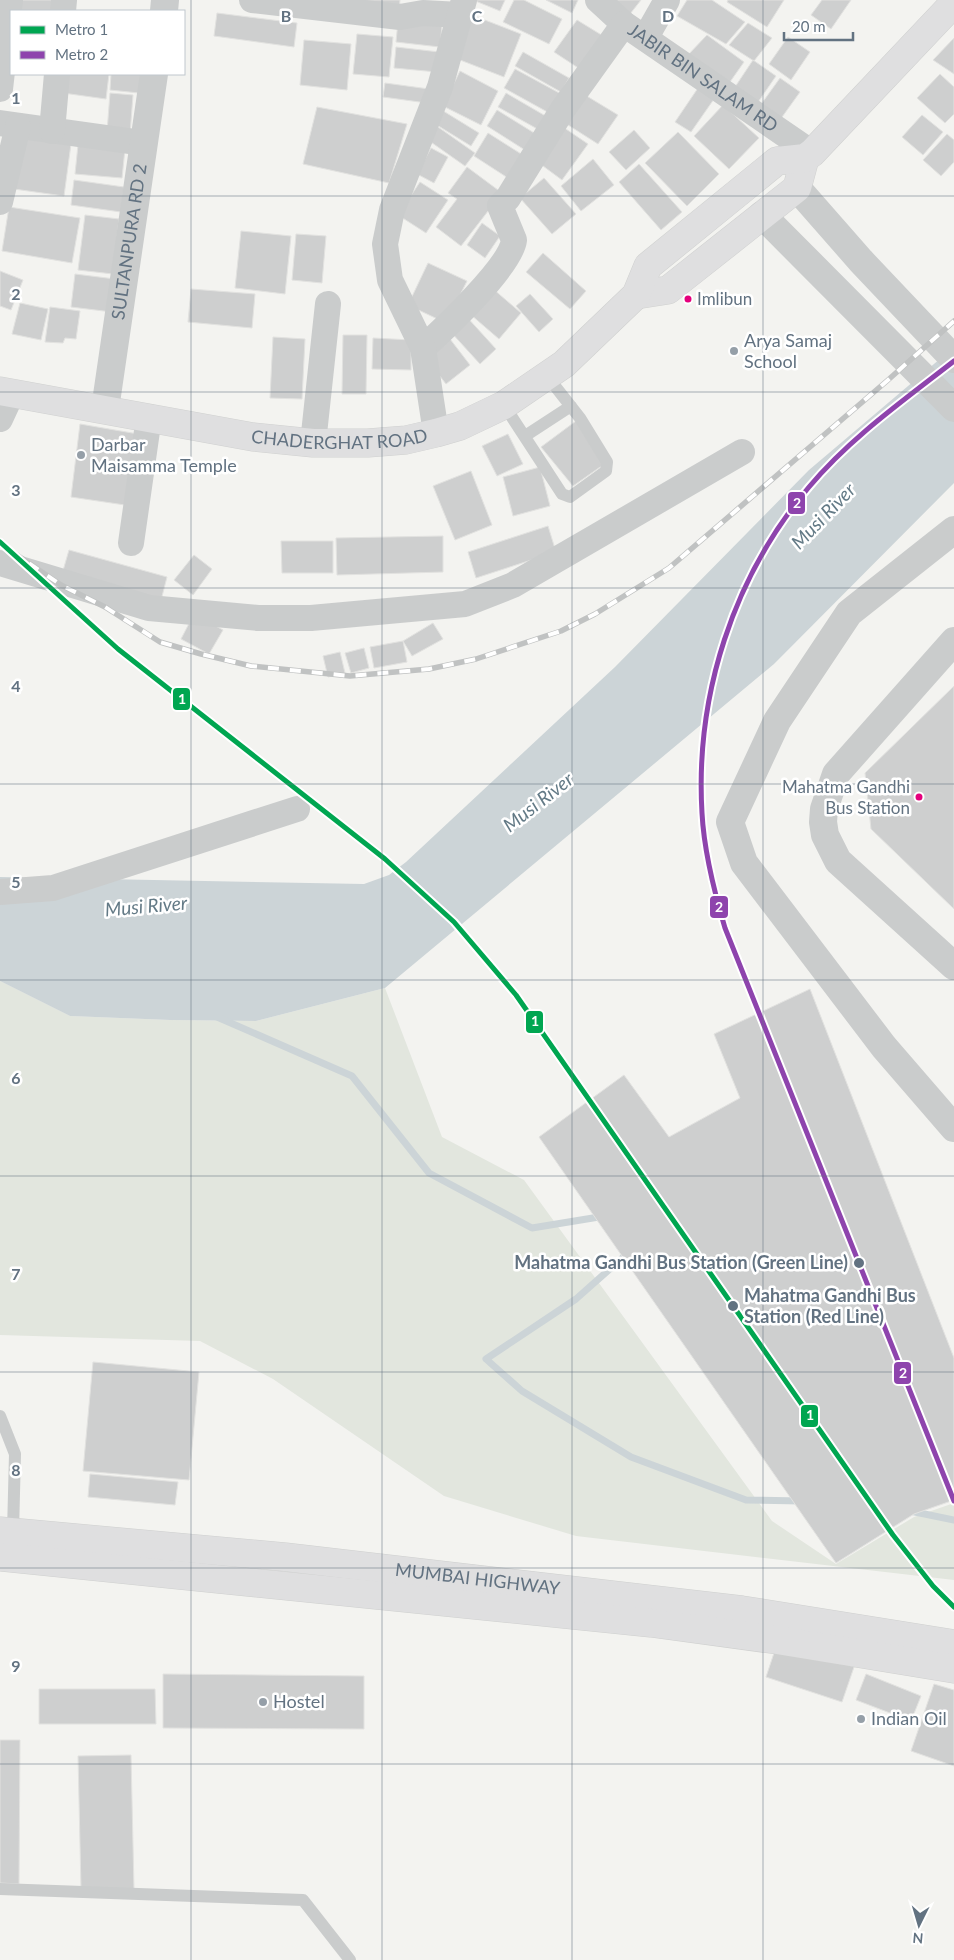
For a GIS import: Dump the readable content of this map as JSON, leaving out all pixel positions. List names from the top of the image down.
{
  "streets": {
    "main road": ["CHADERGHAT ROAD", "MUMBAI HIGHWAY"],
    "street": ["JABIR BIN SALAM RD", "SULTANPURA RD 2"]
  },
  "crossings": [
    ["JABIR BIN SALAM RD", "CHADERGHAT ROAD"],
    ["SULTANPURA RD 2", "CHADERGHAT ROAD"]
  ],
  "water": ["Musi River"],
  "places": [
    "Imlibun",
    "Arya Samaj School",
    "Darbar Maisamma Temple",
    "Mahatma Gandhi Bus Station",
    "Mahatma Gandhi Bus Station (Green Line)",
    "Mahatma Gandhi Bus Station (Red Line)",
    "Hostel",
    "Indian Oil"
  ],
  "lines": ["metro line 2", "metro line 1"],
  "legend": ["Metro 1", "Metro 2"],
  "scale_bar": "20 m",
  "north": "bottom",
  "grid": {
    "columns": ["B", "C", "D"],
    "rows": [
      "1",
      "2",
      "3",
      "4",
      "5",
      "6",
      "7",
      "8",
      "9"
    ]
  }
}
